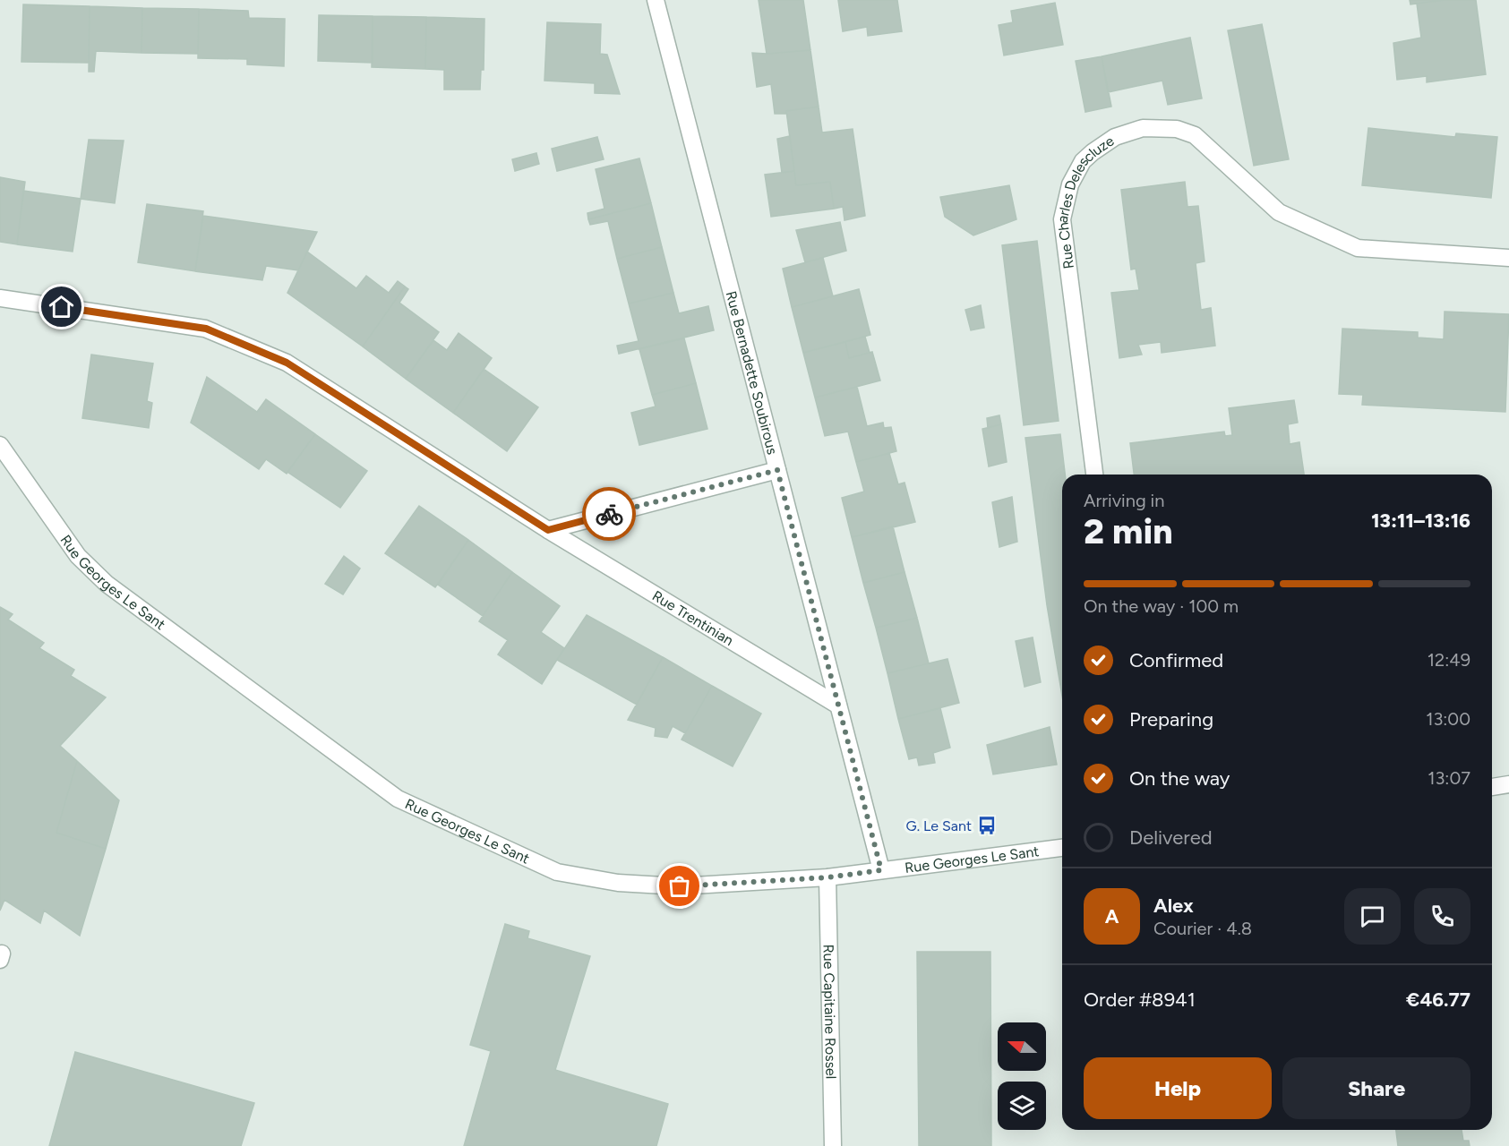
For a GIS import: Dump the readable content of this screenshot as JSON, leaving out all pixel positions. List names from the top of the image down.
{
  "streets": {
    "street": [
      "Rue Charles Delescluze",
      "Rue Bernadette Soubirous",
      "Rue Georges Le Sant",
      "Rue Trentinian",
      "Rue Capitaine Rossel"
    ]
  },
  "crossings": [
    ["Rue Bernadette Soubirous", "Rue Georges Le Sant"],
    ["Rue Bernadette Soubirous", "Rue Trentinian"],
    ["Rue Georges Le Sant", "Rue Capitaine Rossel"]
  ],
  "places": {
    "bus stop": ["G. Le Sant"]
  },
  "north": "left",
  "page": {
    "heading": ["2 min", "Arriving in", "13:11–13:16"],
    "panel": [
      "Alex",
      "Courier · 4.8",
      "Order #8941",
      "€46.77"
    ],
    "bar": "On the way · 100 m",
    "list": [
      ["Confirmed", "12:49"],
      ["Preparing", "13:00"],
      ["On the way", "13:07"],
      "Delivered"
    ],
    "round": "A",
    "buttons": ["Help", "Share"]
  }
}
